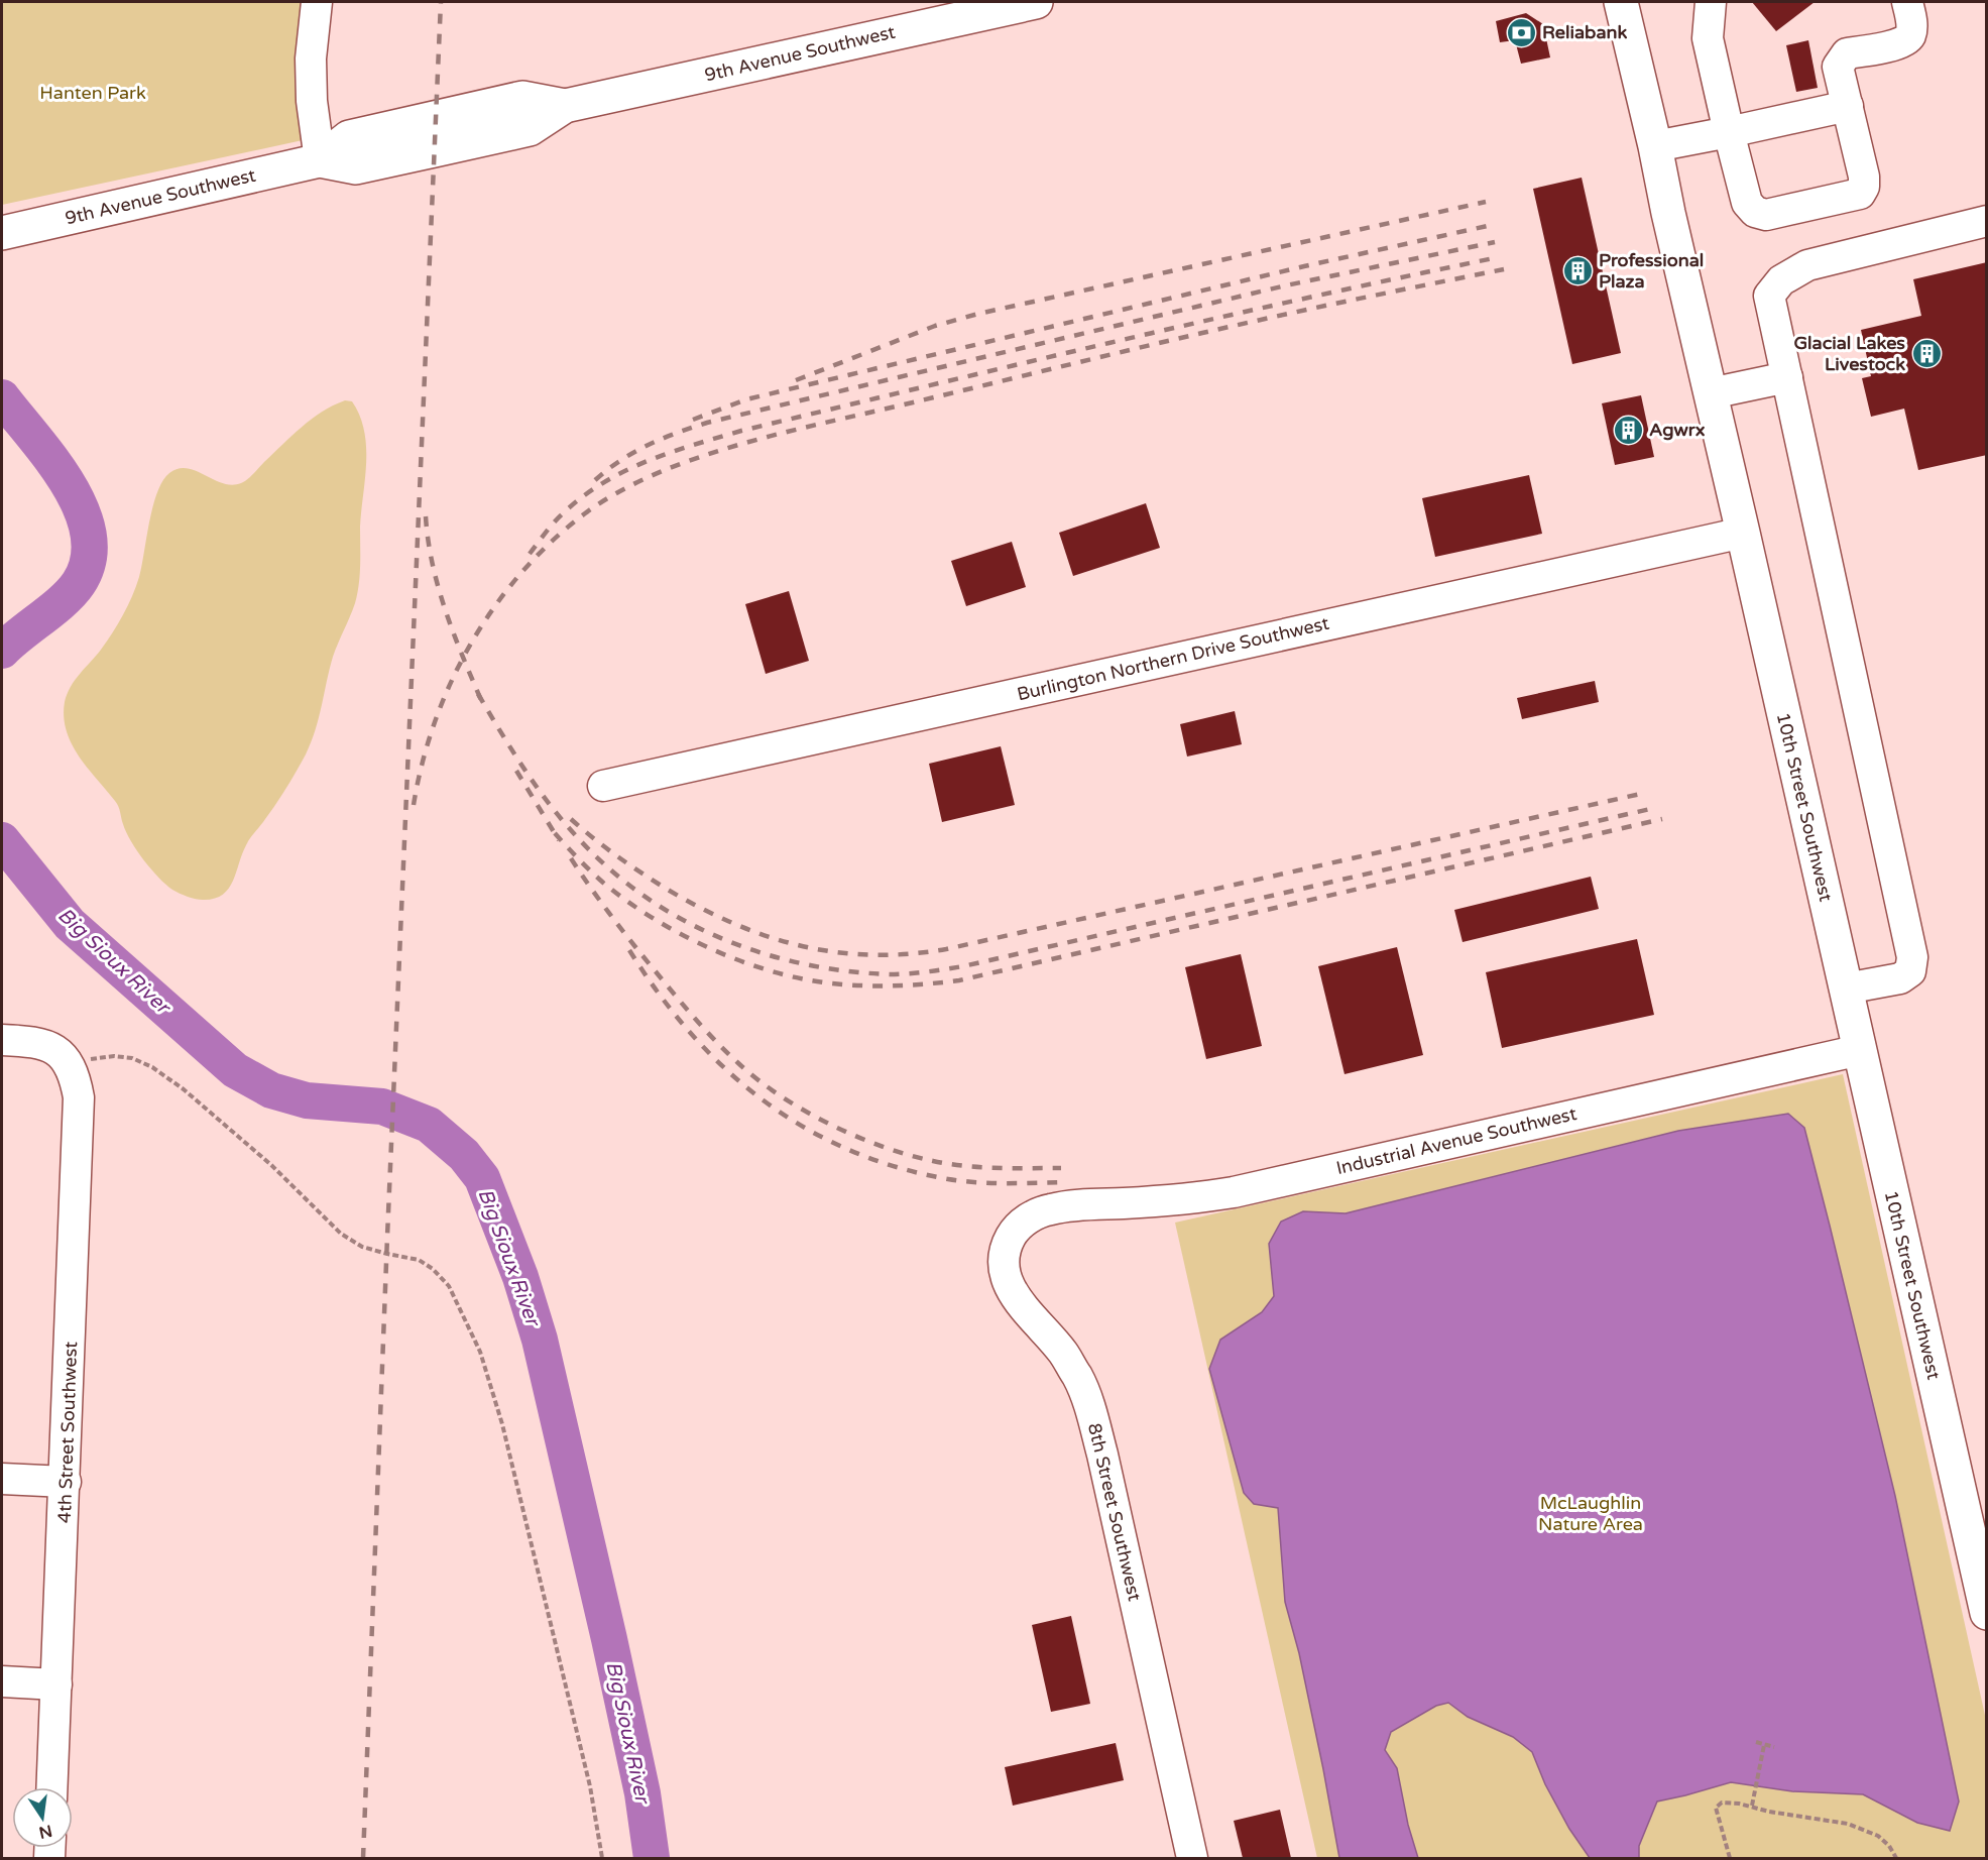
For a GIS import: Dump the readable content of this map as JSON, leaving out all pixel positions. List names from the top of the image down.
{
  "streets": {
    "main road": ["9th Avenue Southwest", "10th Street Southwest"],
    "street": [
      "Burlington Northern Drive Southwest",
      "Industrial Avenue Southwest",
      "4th Street Southwest",
      "8th Street Southwest"
    ]
  },
  "crossings": [
    ["Burlington Northern Drive Southwest", "10th Street Southwest"],
    ["10th Street Southwest", "Industrial Avenue Southwest"],
    ["Industrial Avenue Southwest", "8th Street Southwest"]
  ],
  "water": ["Big Sioux River"],
  "parks": ["Hanten Park", "McLaughlin Nature Area"],
  "places": {
    "bank": ["Reliabank"],
    "building": ["Professional Plaza", "Glacial Lakes Livestock", "Agwrx"]
  },
  "north": "bottom"
}
